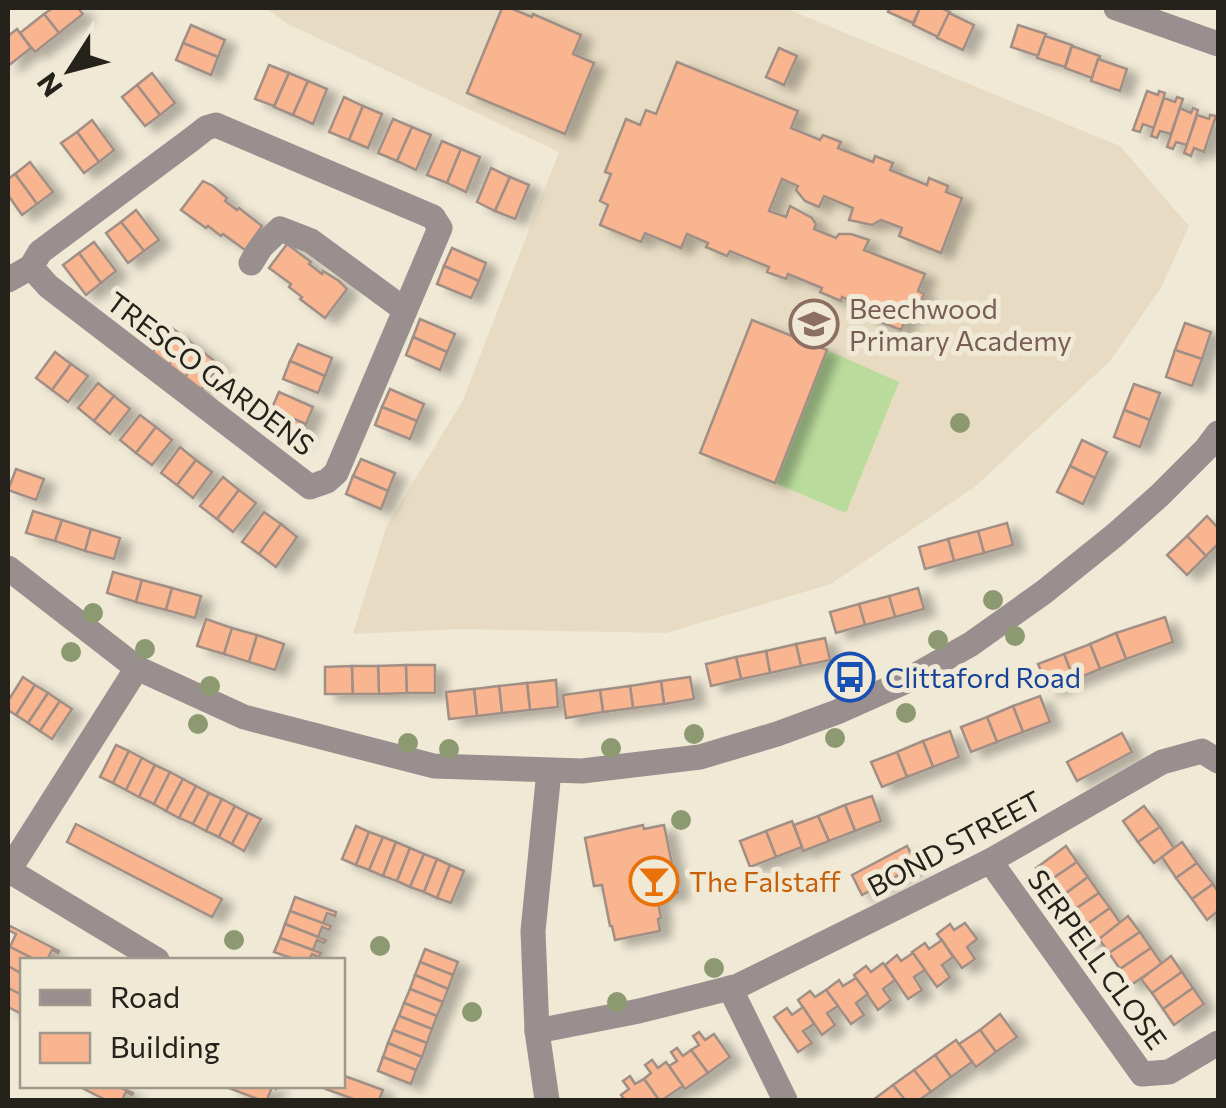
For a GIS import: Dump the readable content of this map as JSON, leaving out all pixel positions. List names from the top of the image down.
{
  "streets": {
    "street": ["TRESCO GARDENS", "BOND STREET", "SERPELL CLOSE"]
  },
  "crossings": [
    ["BOND STREET", "SERPELL CLOSE"]
  ],
  "places": {
    "school or university": ["Beechwood Primary Academy"],
    "bus stop": ["Clittaford Road"],
    "bar": ["The Falstaff"]
  },
  "legend": ["Road", "Building"],
  "north": "bottom left"
}
